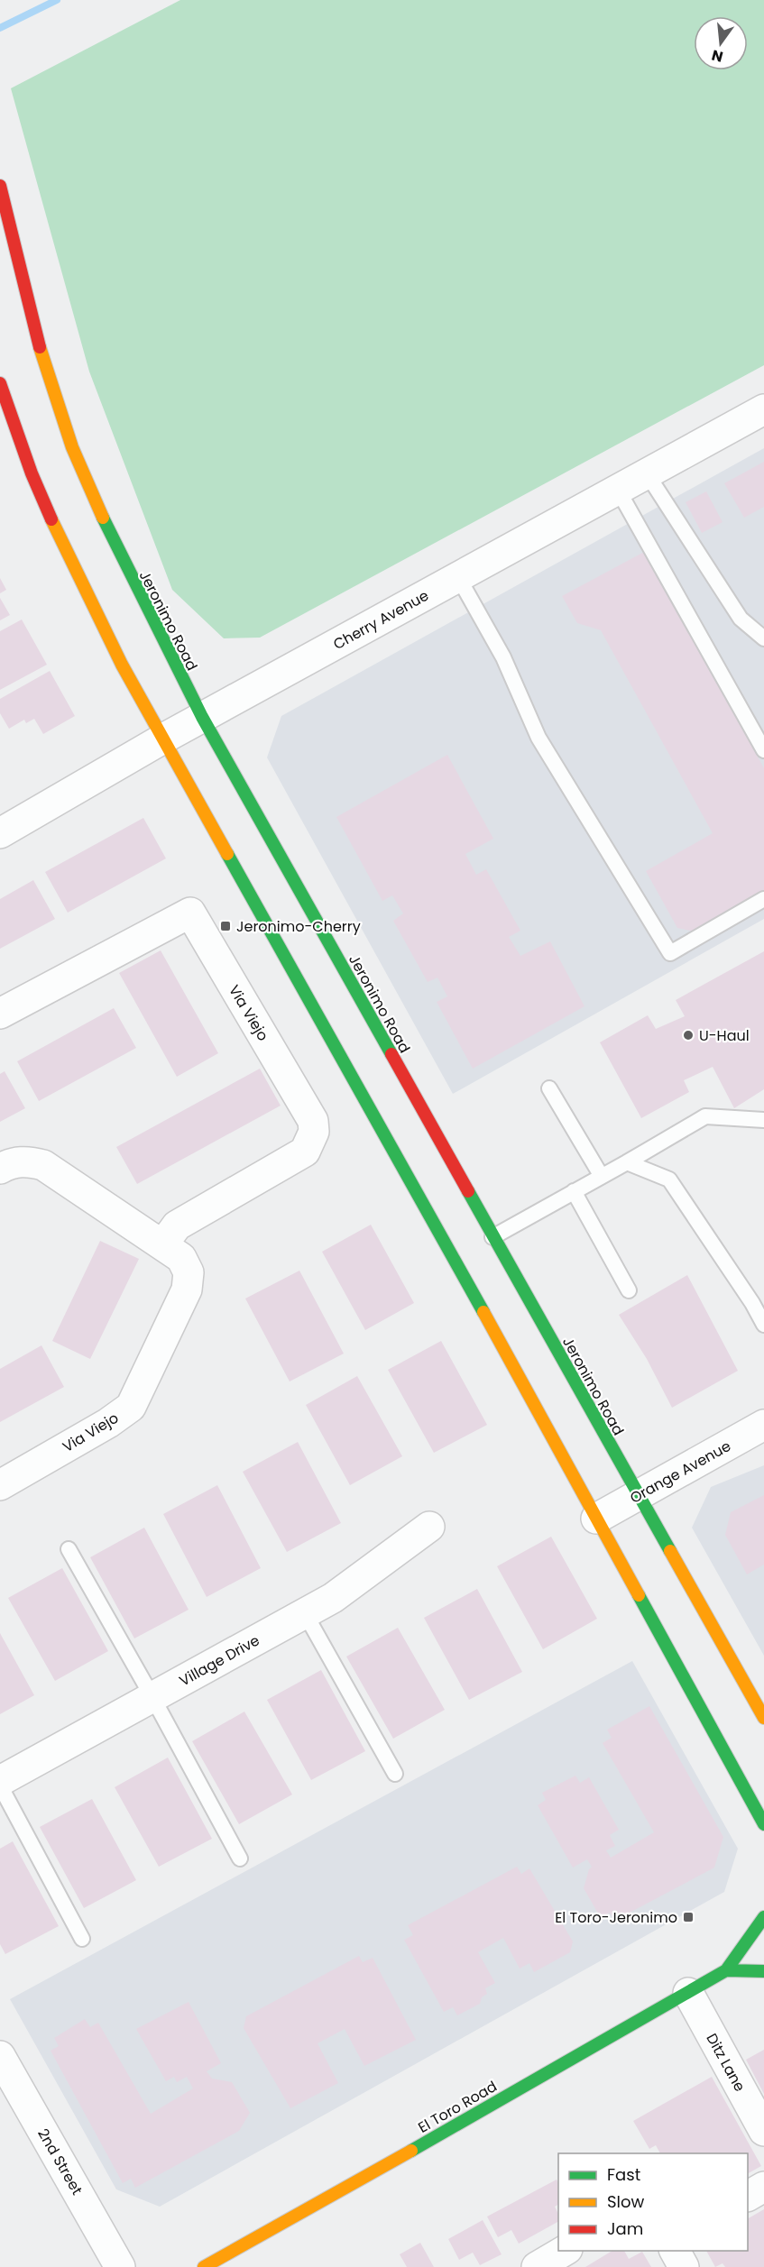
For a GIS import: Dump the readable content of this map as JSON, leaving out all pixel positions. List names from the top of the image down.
{
  "streets": {
    "main road": ["Jeronimo Road", "El Toro Road"],
    "street": [
      "Cherry Avenue",
      "Via Viejo",
      "Orange Avenue",
      "Village Drive",
      "Ditz Lane",
      "2nd Street"
    ]
  },
  "crossings": [
    ["Cherry Avenue", "Jeronimo Road"],
    ["Jeronimo Road", "Orange Avenue"],
    ["Ditz Lane", "El Toro Road"]
  ],
  "places": {
    "transit": ["Jeronimo-Cherry", "El Toro-Jeronimo"],
    "other": ["U-Haul"]
  },
  "legend": ["Fast", "Slow", "Jam"],
  "north": "bottom"
}
